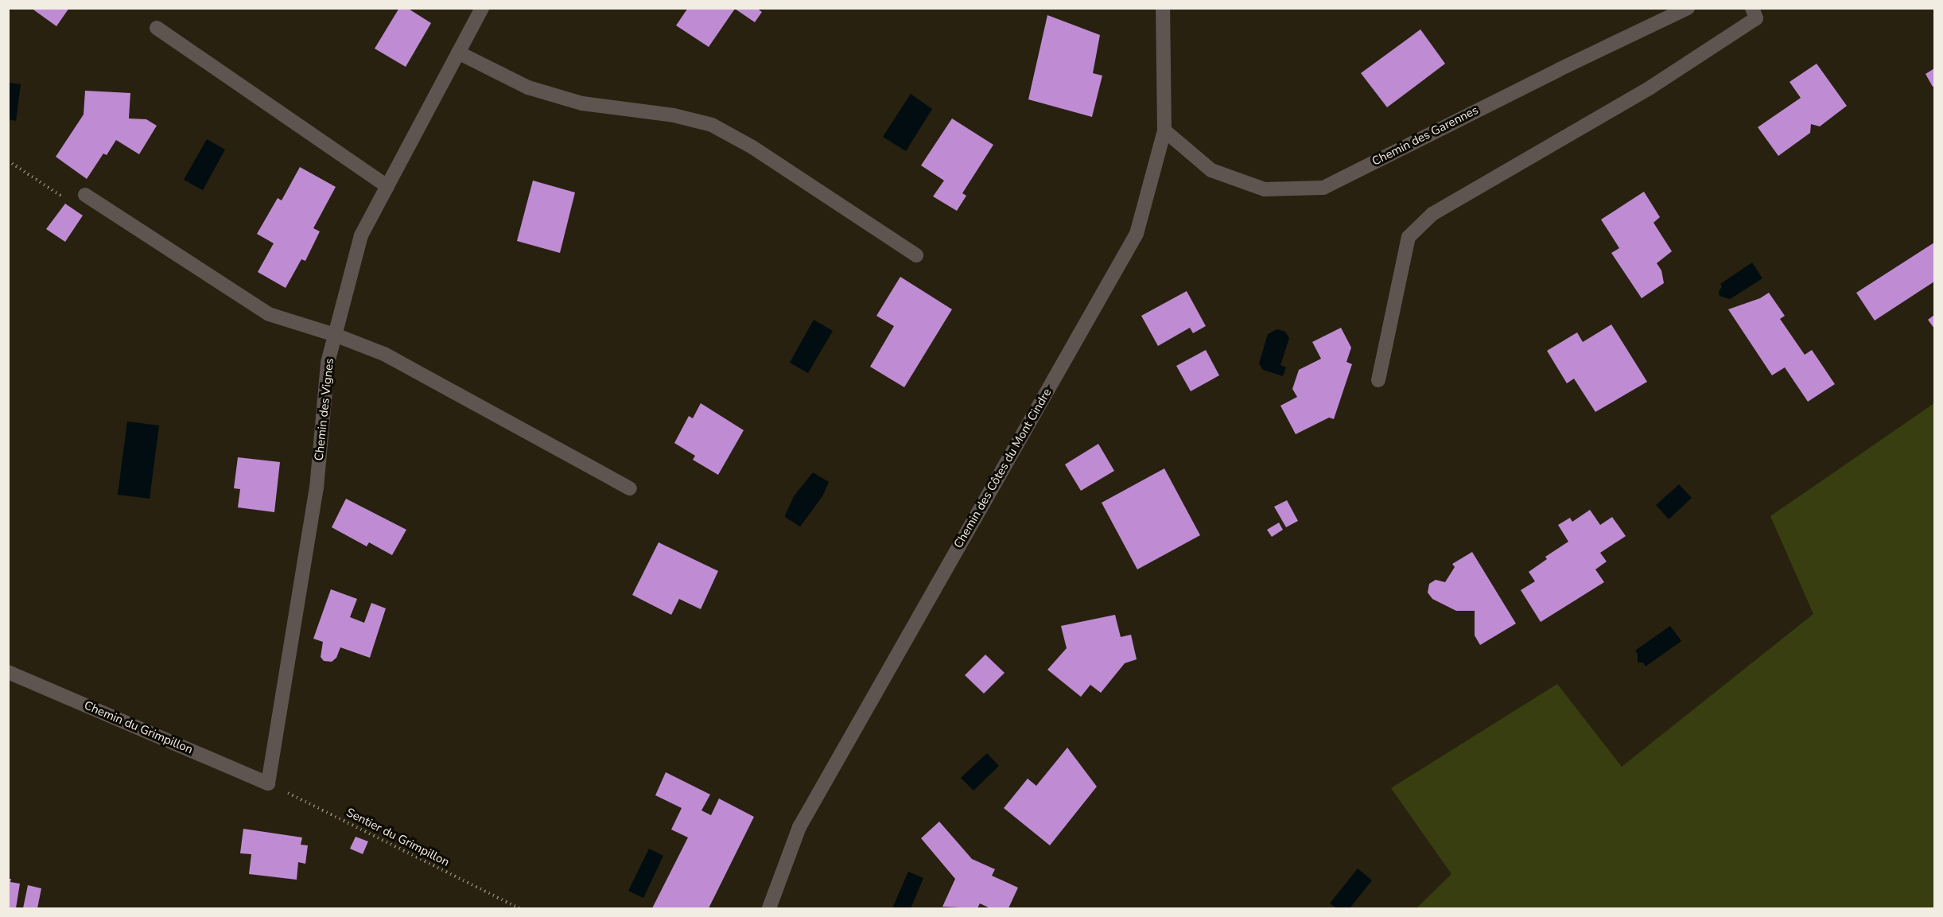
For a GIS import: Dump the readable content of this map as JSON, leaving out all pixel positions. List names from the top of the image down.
{
  "streets": {
    "street": [
      "Chemin des Garennes",
      "Chemin des Vignes",
      "Chemin des Côtes du Mont Cindre",
      "Chemin du Grimpillon"
    ],
    "path": ["Sentier du Grimpillon"]
  },
  "crossings": [
    ["Chemin des Garennes", "Chemin des Côtes du Mont Cindre"],
    ["Chemin des Vignes", "Chemin du Grimpillon"],
    ["Chemin des Vignes", "Sentier du Grimpillon"],
    ["Chemin du Grimpillon", "Sentier du Grimpillon"]
  ]
}
